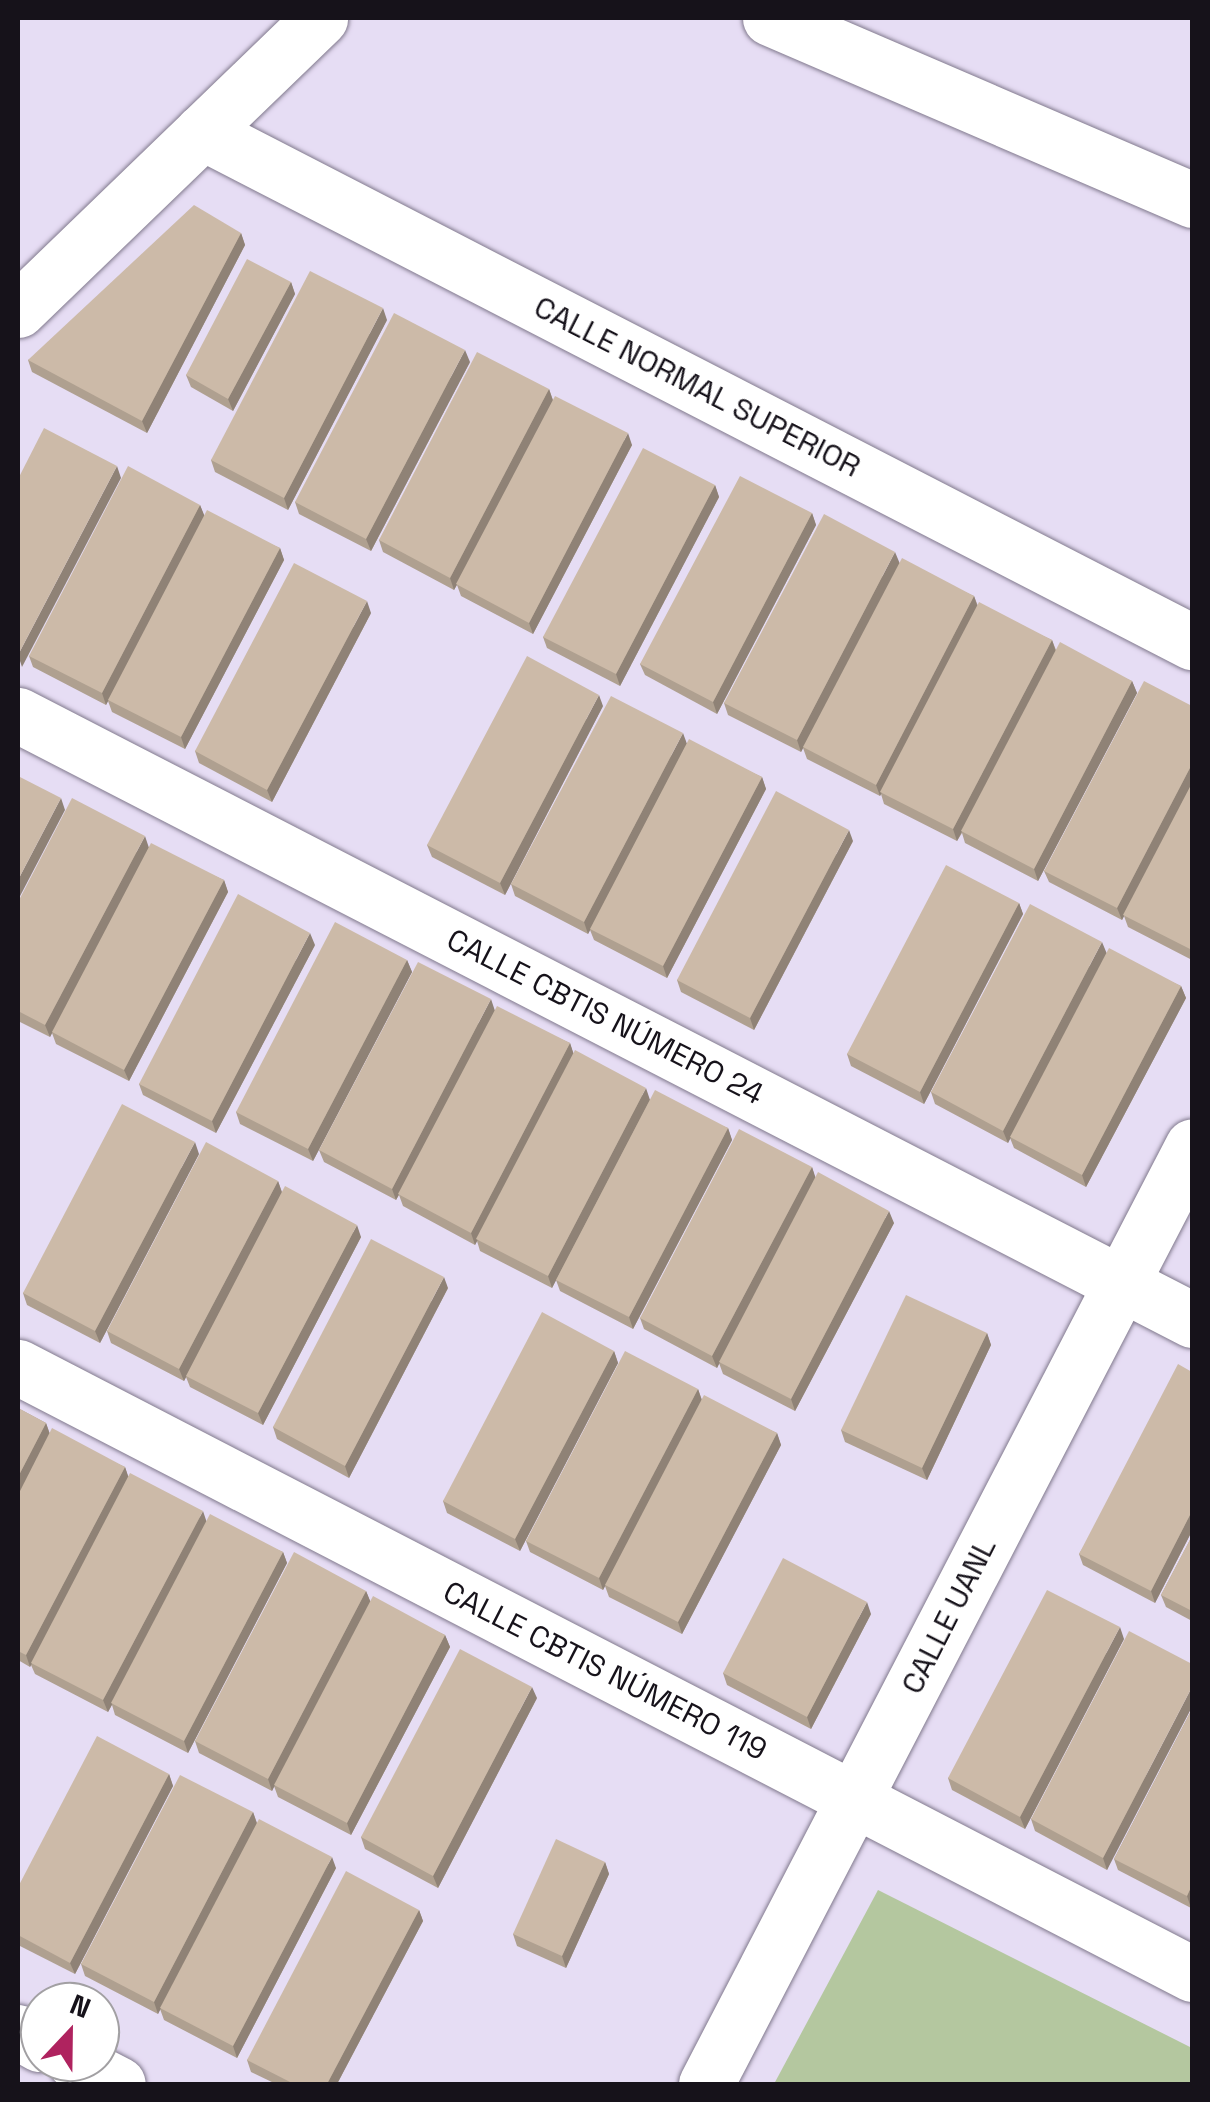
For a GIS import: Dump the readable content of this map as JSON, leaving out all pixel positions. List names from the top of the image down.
{
  "streets": {
    "street": [
      "CALLE NORMAL SUPERIOR",
      "CALLE CBTIS NÚMERO 24",
      "CALLE UANL",
      "CALLE CBTIS NÚMERO 119"
    ]
  },
  "crossings": [
    ["CALLE CBTIS NÚMERO 24", "CALLE UANL"],
    ["CALLE UANL", "CALLE CBTIS NÚMERO 119"]
  ],
  "north": "top"
}
